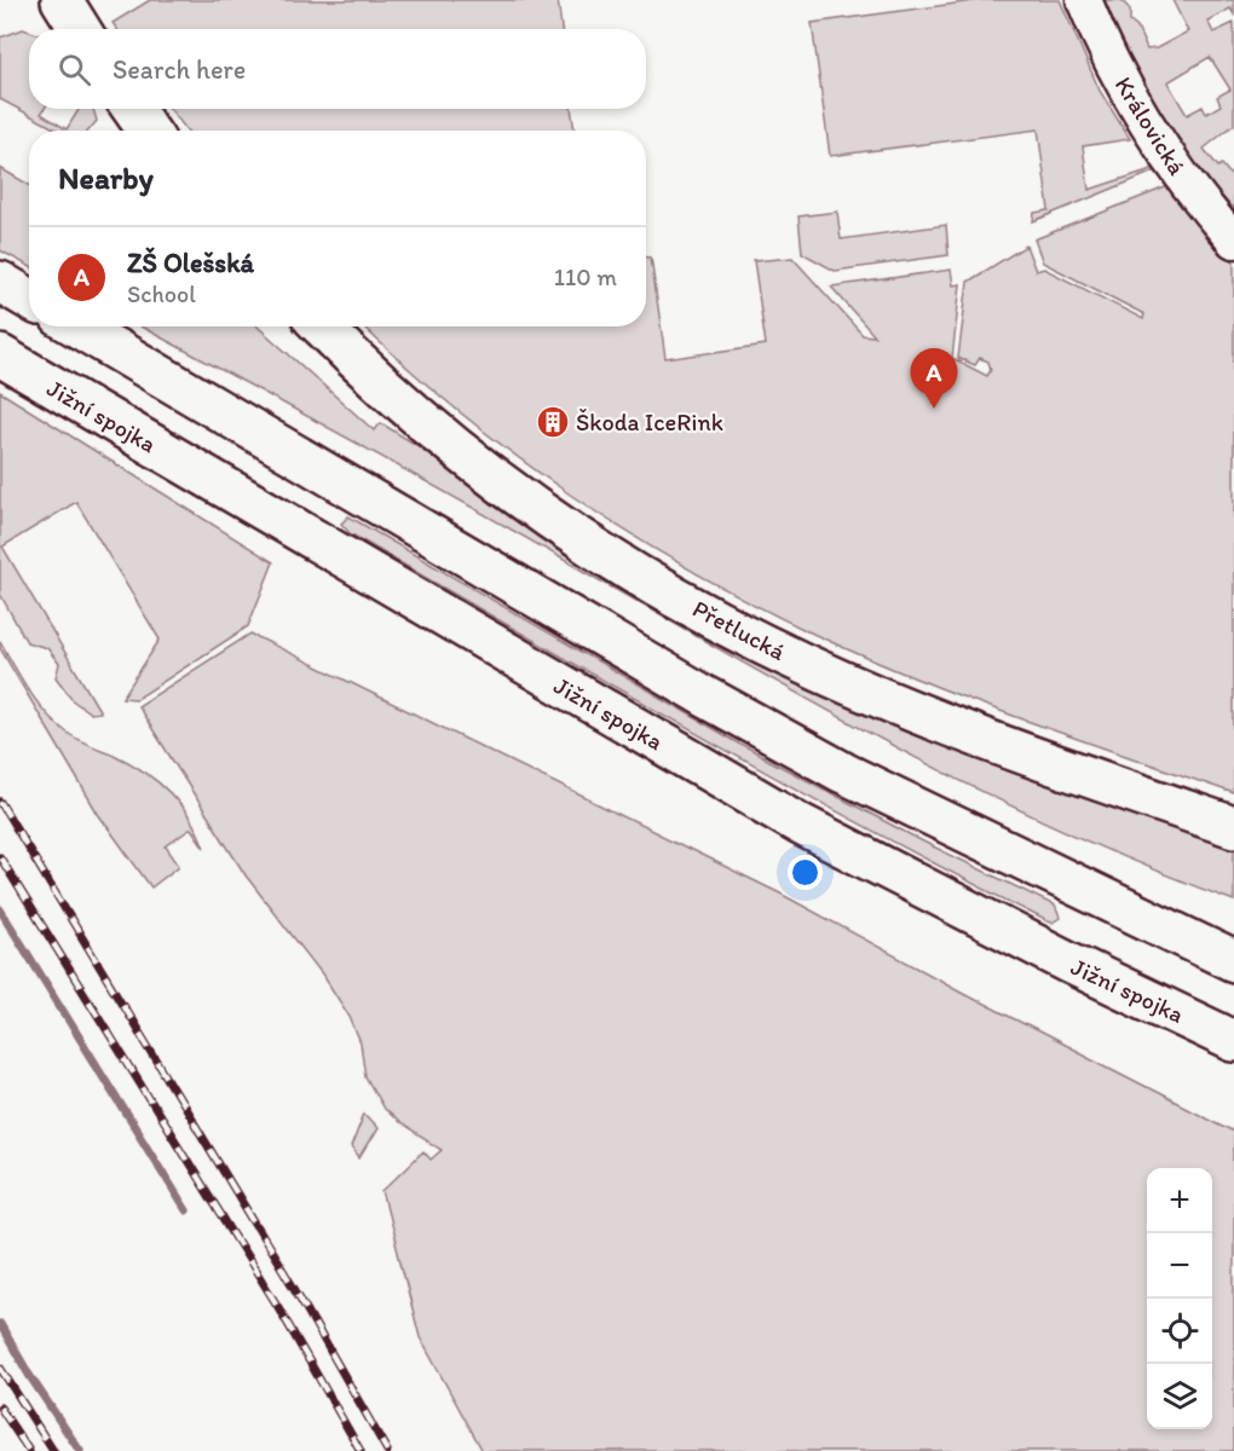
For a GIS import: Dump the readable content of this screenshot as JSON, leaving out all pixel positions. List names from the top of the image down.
{
  "streets": {
    "main road": ["Jižní spojka", "Přetlucká"],
    "street": ["Královická"]
  },
  "places": {
    "building": ["Škoda IceRink"]
  },
  "page": {
    "search": "Search here",
    "heading": "Nearby",
    "list": [
      {
        "mark": "A",
        "name": "ZŠ Olešská",
        "note": "School",
        "value": "110 m"
      }
    ],
    "pins": "A",
    "map_buttons": ["+", "−"]
  }
}
